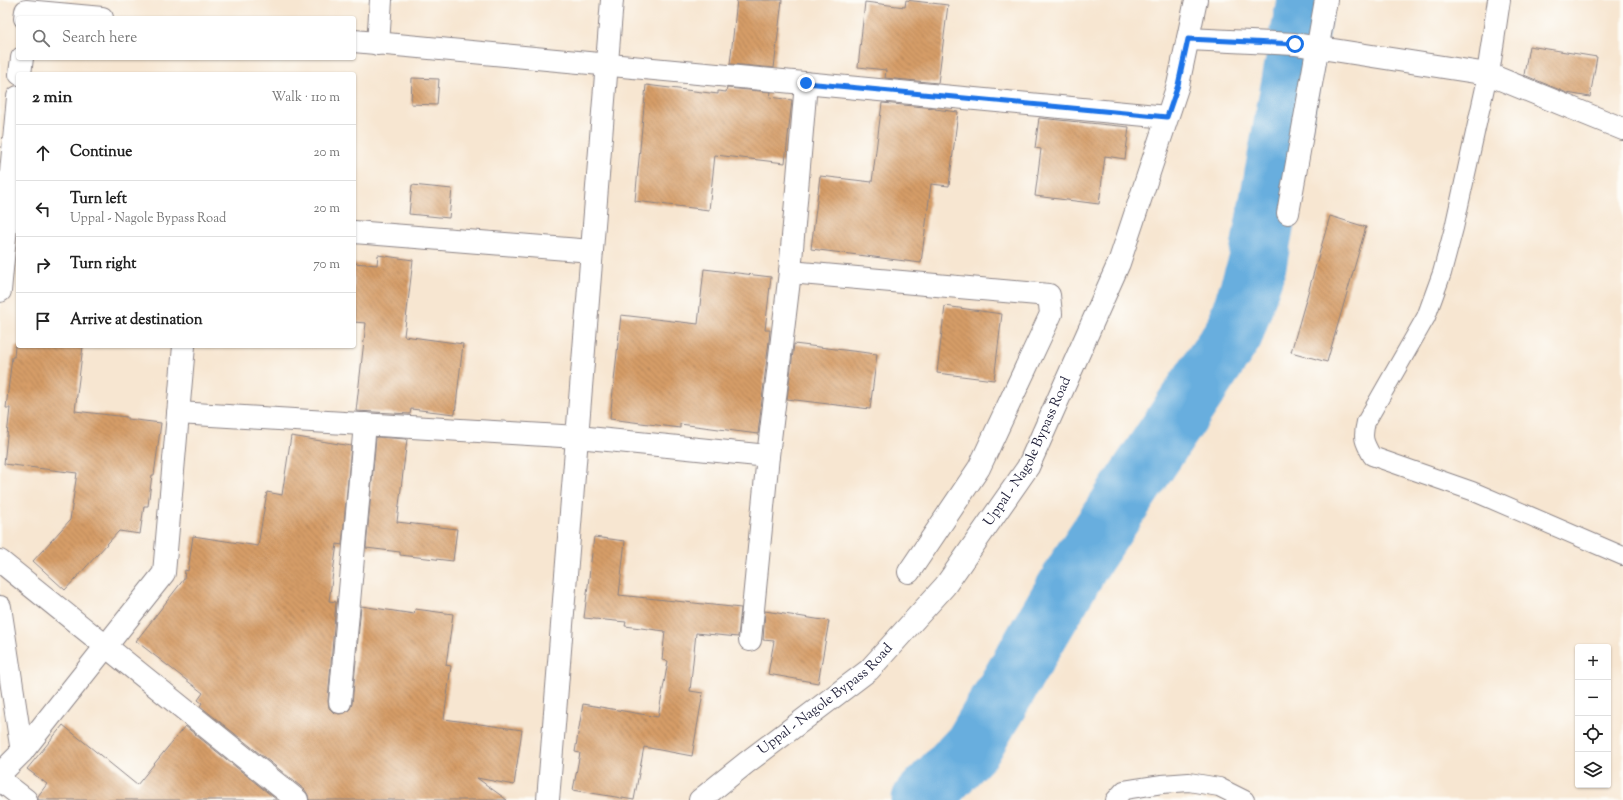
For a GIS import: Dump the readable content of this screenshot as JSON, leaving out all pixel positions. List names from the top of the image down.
{
  "streets": {
    "street": ["Uppal - Nagole Bypass Road"]
  },
  "page": {
    "search": "Search here",
    "heading": ["2 min", "Walk · 110 m"],
    "list": [
      ["Continue", "20 m"],
      ["Turn left", "Uppal - Nagole Bypass Road", "20 m"],
      ["Turn right", "70 m"],
      "Arrive at destination"
    ],
    "map_buttons": ["+", "−"]
  }
}
